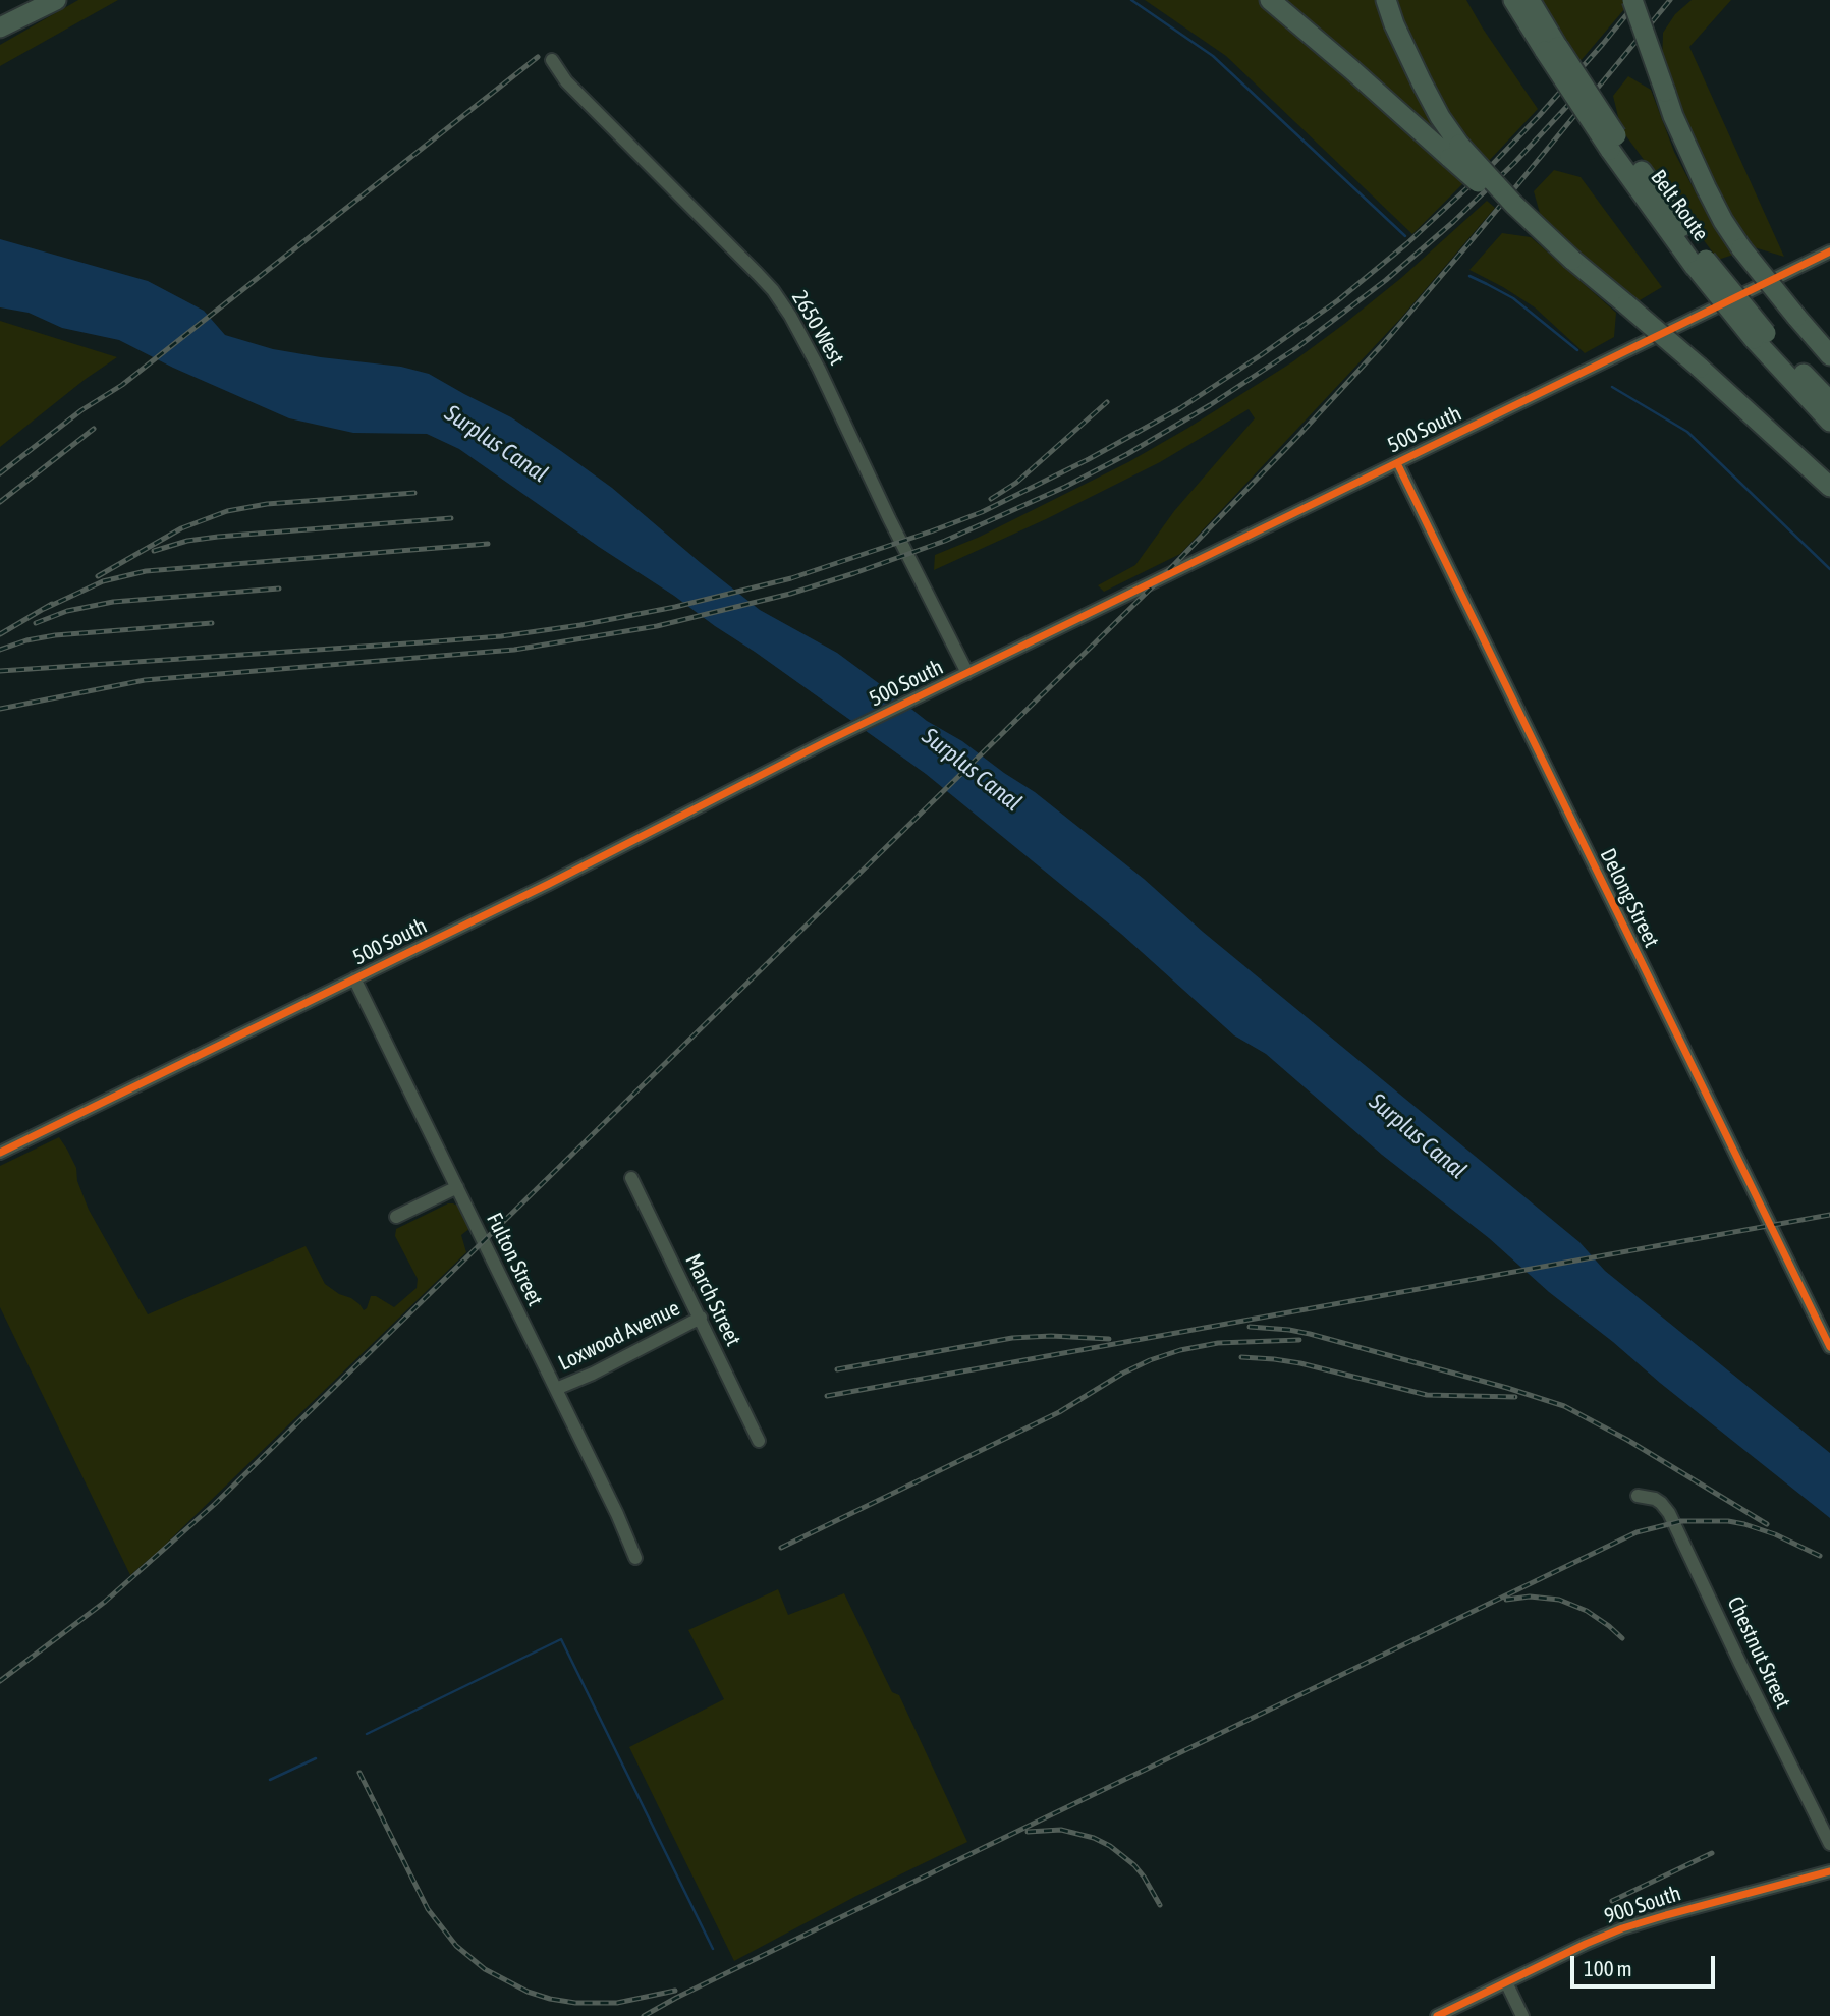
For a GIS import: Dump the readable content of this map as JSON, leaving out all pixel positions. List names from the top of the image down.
{
  "streets": {
    "highway": ["Belt Route"],
    "street": [
      "2650 West",
      "500 South",
      "Delong Street",
      "Fulton Street",
      "March Street",
      "Loxwood Avenue",
      "Chestnut Street",
      "900 South"
    ]
  },
  "crossings": [
    ["2650 West", "500 South"],
    ["500 South", "Delong Street"],
    ["500 South", "Fulton Street"],
    ["Fulton Street", "Loxwood Avenue"],
    ["March Street", "Loxwood Avenue"]
  ],
  "water": ["Surplus Canal"],
  "scale_bar": "100 m"
}
